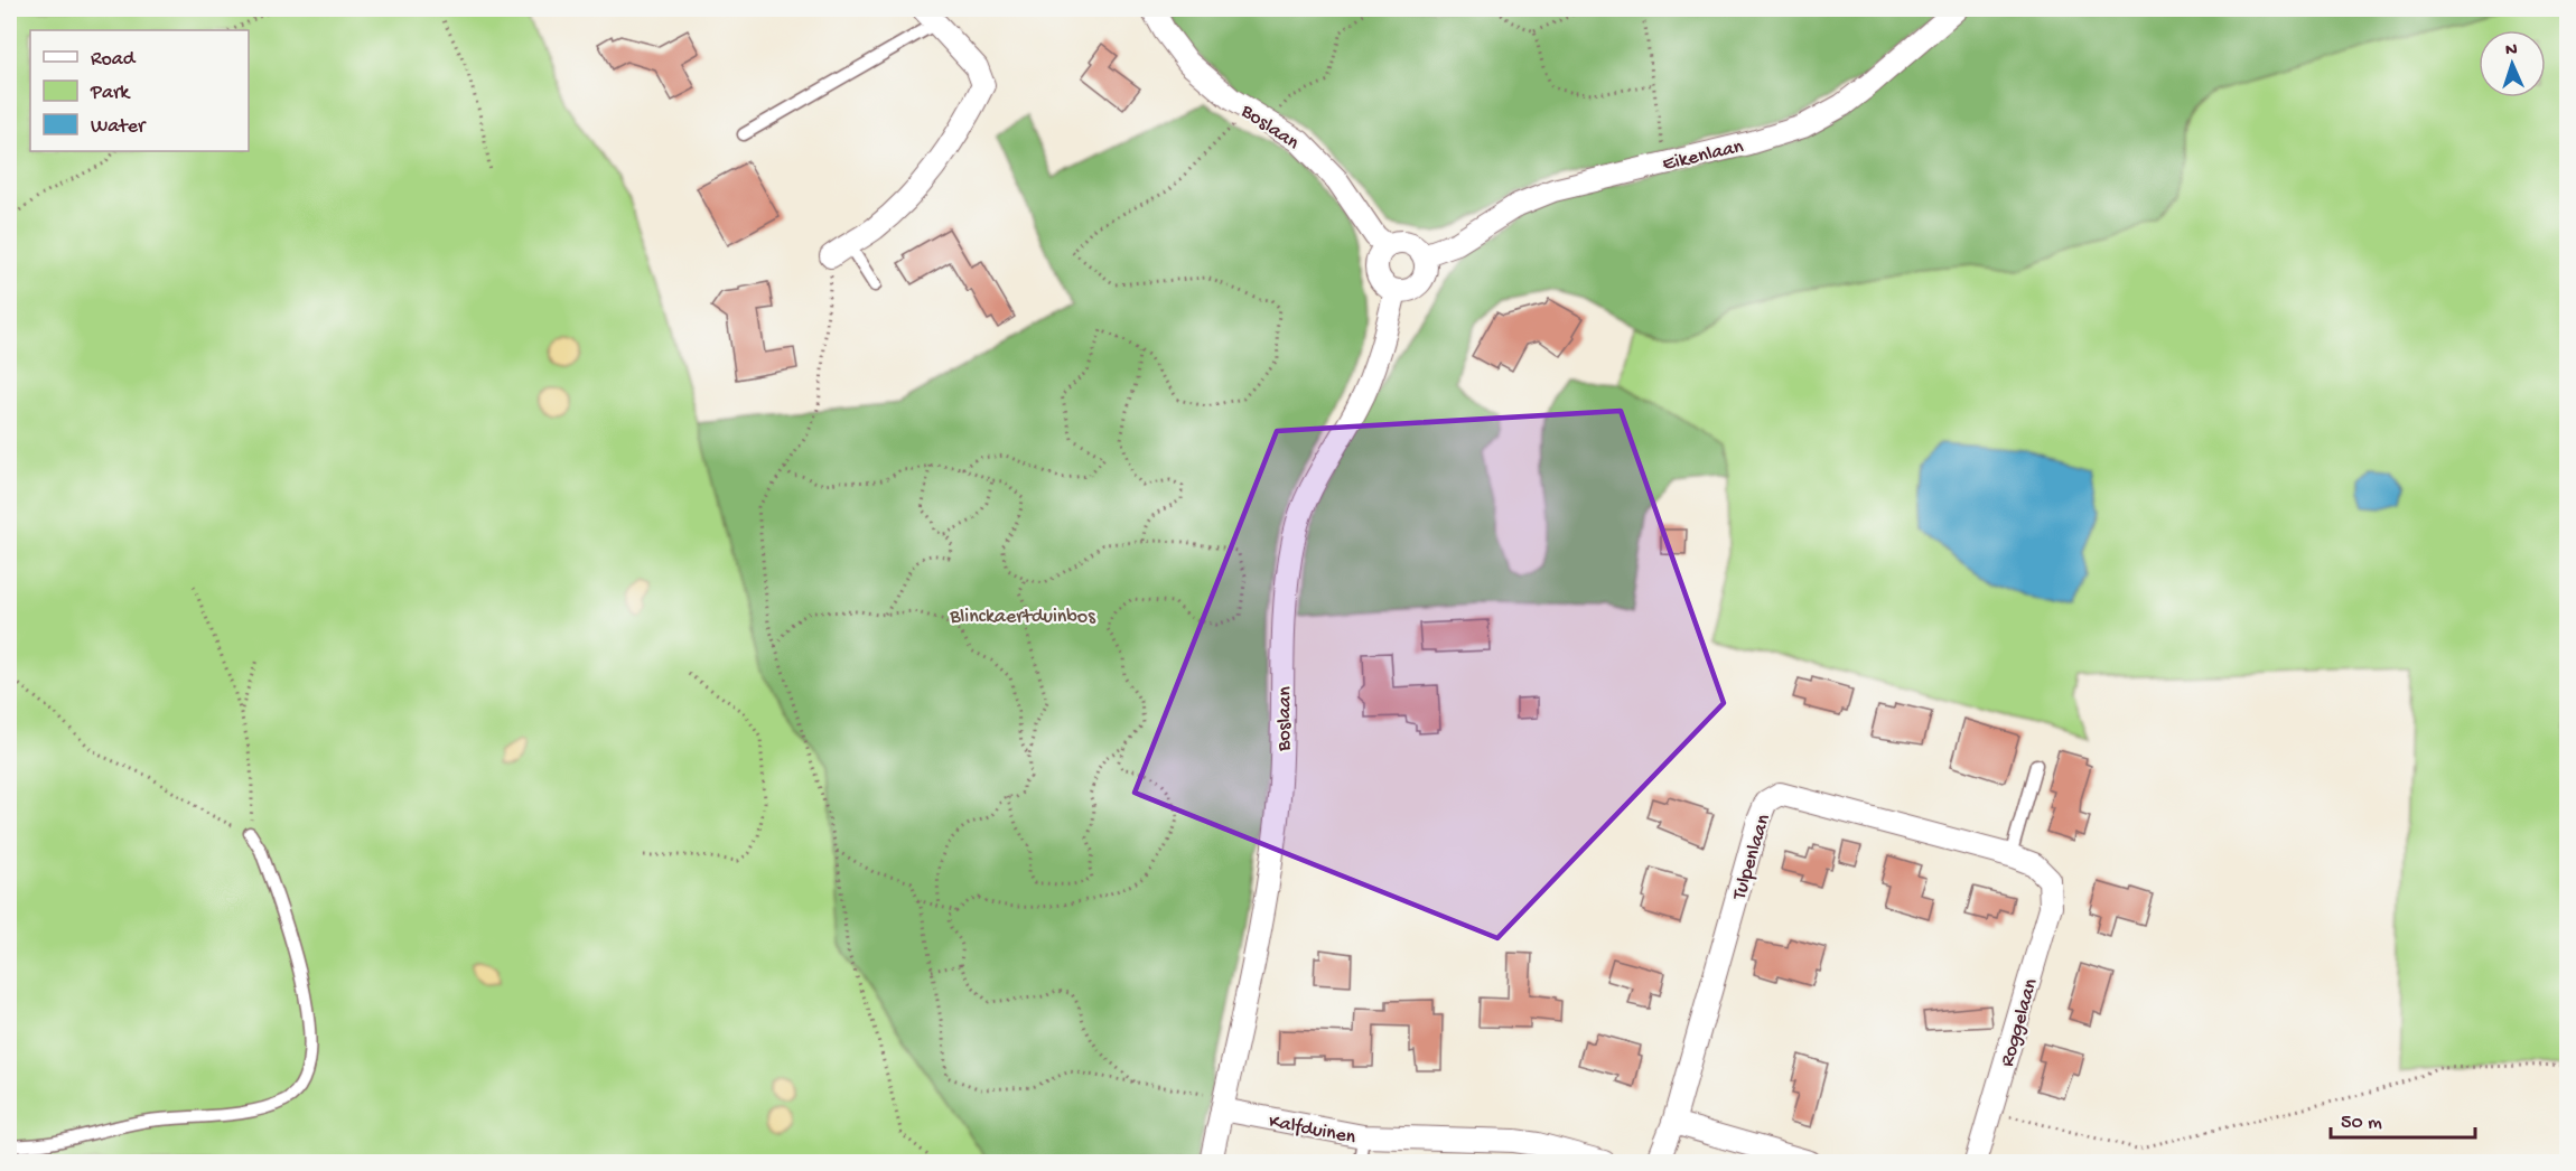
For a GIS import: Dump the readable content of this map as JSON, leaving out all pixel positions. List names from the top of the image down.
{
  "streets": {
    "street": [
      "Boslaan",
      "Eikenlaan",
      "Tulpenlaan",
      "Roggelaan",
      "Kalfduinen"
    ]
  },
  "crossings": [
    ["Boslaan", "Eikenlaan"],
    ["Boslaan", "Kalfduinen"],
    ["Tulpenlaan", "Roggelaan"]
  ],
  "parks": ["Blinckaertduinbos"],
  "legend": ["Road", "Park", "Water"],
  "scale_bar": "50 m",
  "north": "top"
}
